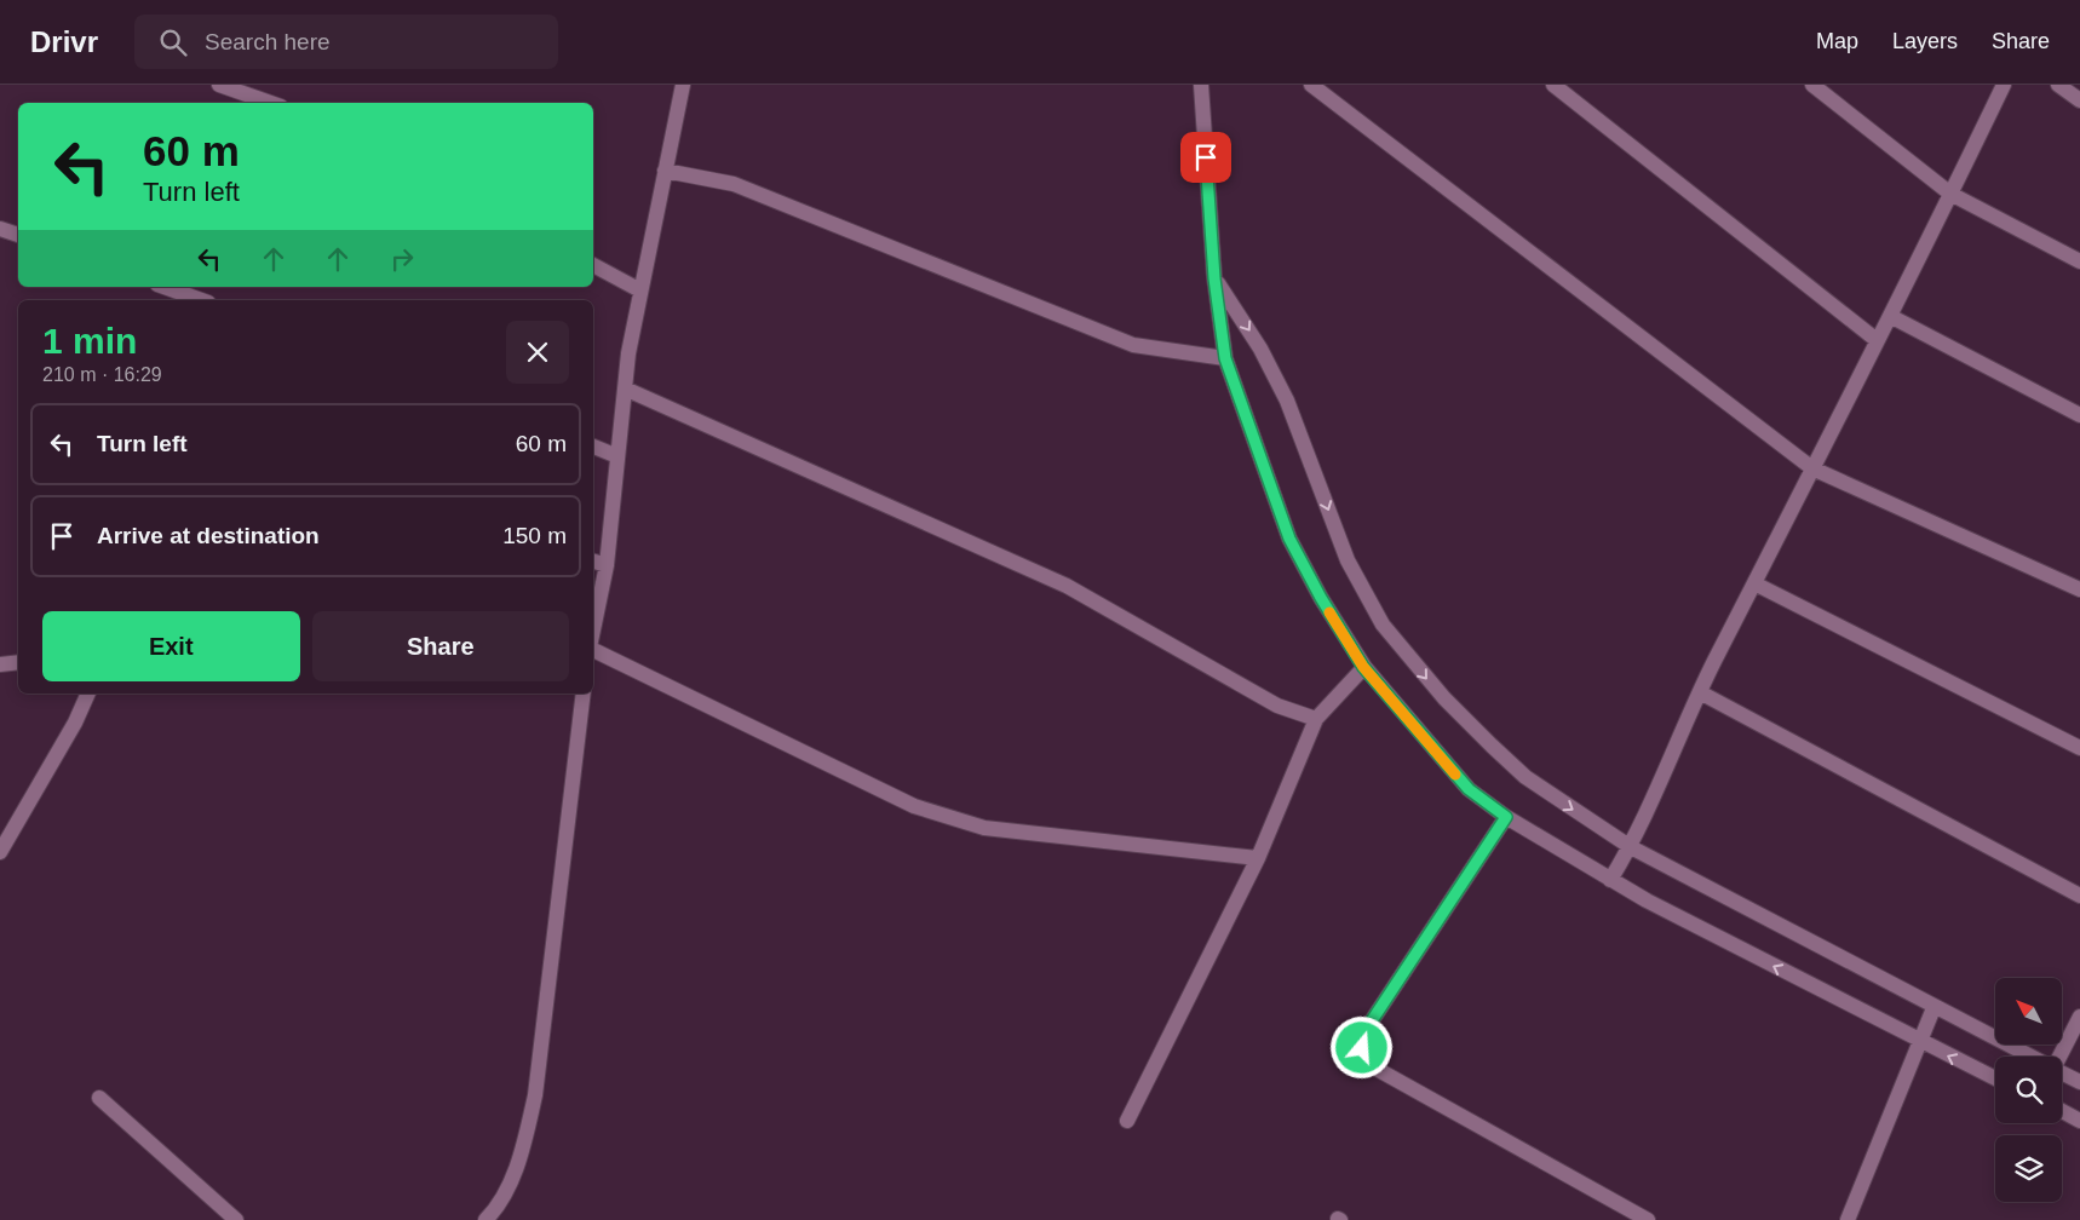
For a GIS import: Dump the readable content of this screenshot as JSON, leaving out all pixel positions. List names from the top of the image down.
{
  "north": "top left",
  "page": {
    "header": "Drivr",
    "search": "Search here",
    "nav": ["Map", "Layers", "Share"],
    "turn": ["60 m", "Turn left"],
    "heading": ["1 min", "210 m · 16:29"],
    "list": [
      {
        "name": "Turn left",
        "value": "60 m"
      },
      {
        "name": "Arrive at destination",
        "value": "150 m"
      }
    ],
    "buttons": ["Exit", "Share"]
  }
}
